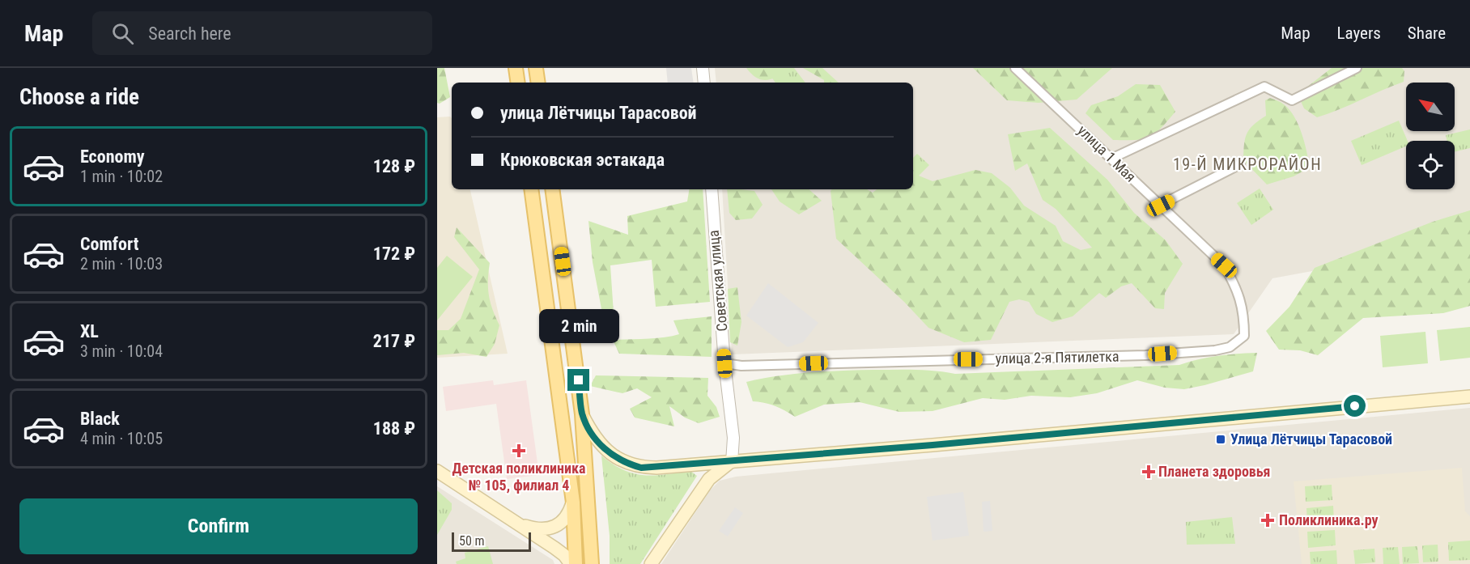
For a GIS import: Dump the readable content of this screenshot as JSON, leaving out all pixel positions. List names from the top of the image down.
{
  "streets": {
    "street": ["улица 1 Мая", "Советская улица", "улица 2-я Пятилетка"]
  },
  "crossings": [
    ["улица 1 Мая", "улица 2-я Пятилетка"],
    ["Советская улица", "улица 2-я Пятилетка"]
  ],
  "districts": ["19-Й МИКРОРАЙОН"],
  "places": {
    "transit": ["Улица Лётчицы Тарасовой"],
    "health": ["Детская поликлиника № 105, филиал 4", "Планета здоровья", "Поликлиника.ру"]
  },
  "scale_bar": "50 m",
  "north": "top left",
  "page": {
    "header": "Map",
    "search": "Search here",
    "nav": ["Map", "Layers", "Share"],
    "heading": "Choose a ride",
    "banner": ["улица Лётчицы Тарасовой", "Крюковская эстакада"],
    "list": [
      {
        "name": "Economy",
        "note": "1 min · 10:02",
        "value": "128 ₽"
      },
      {
        "name": "Comfort",
        "note": "2 min · 10:03",
        "value": "172 ₽"
      },
      {
        "name": "XL",
        "note": "3 min · 10:04",
        "value": "217 ₽"
      },
      {
        "name": "Black",
        "note": "4 min · 10:05",
        "value": "188 ₽"
      }
    ],
    "bubble": "2 min",
    "buttons": "Confirm",
    "scale": "50 m"
  }
}
